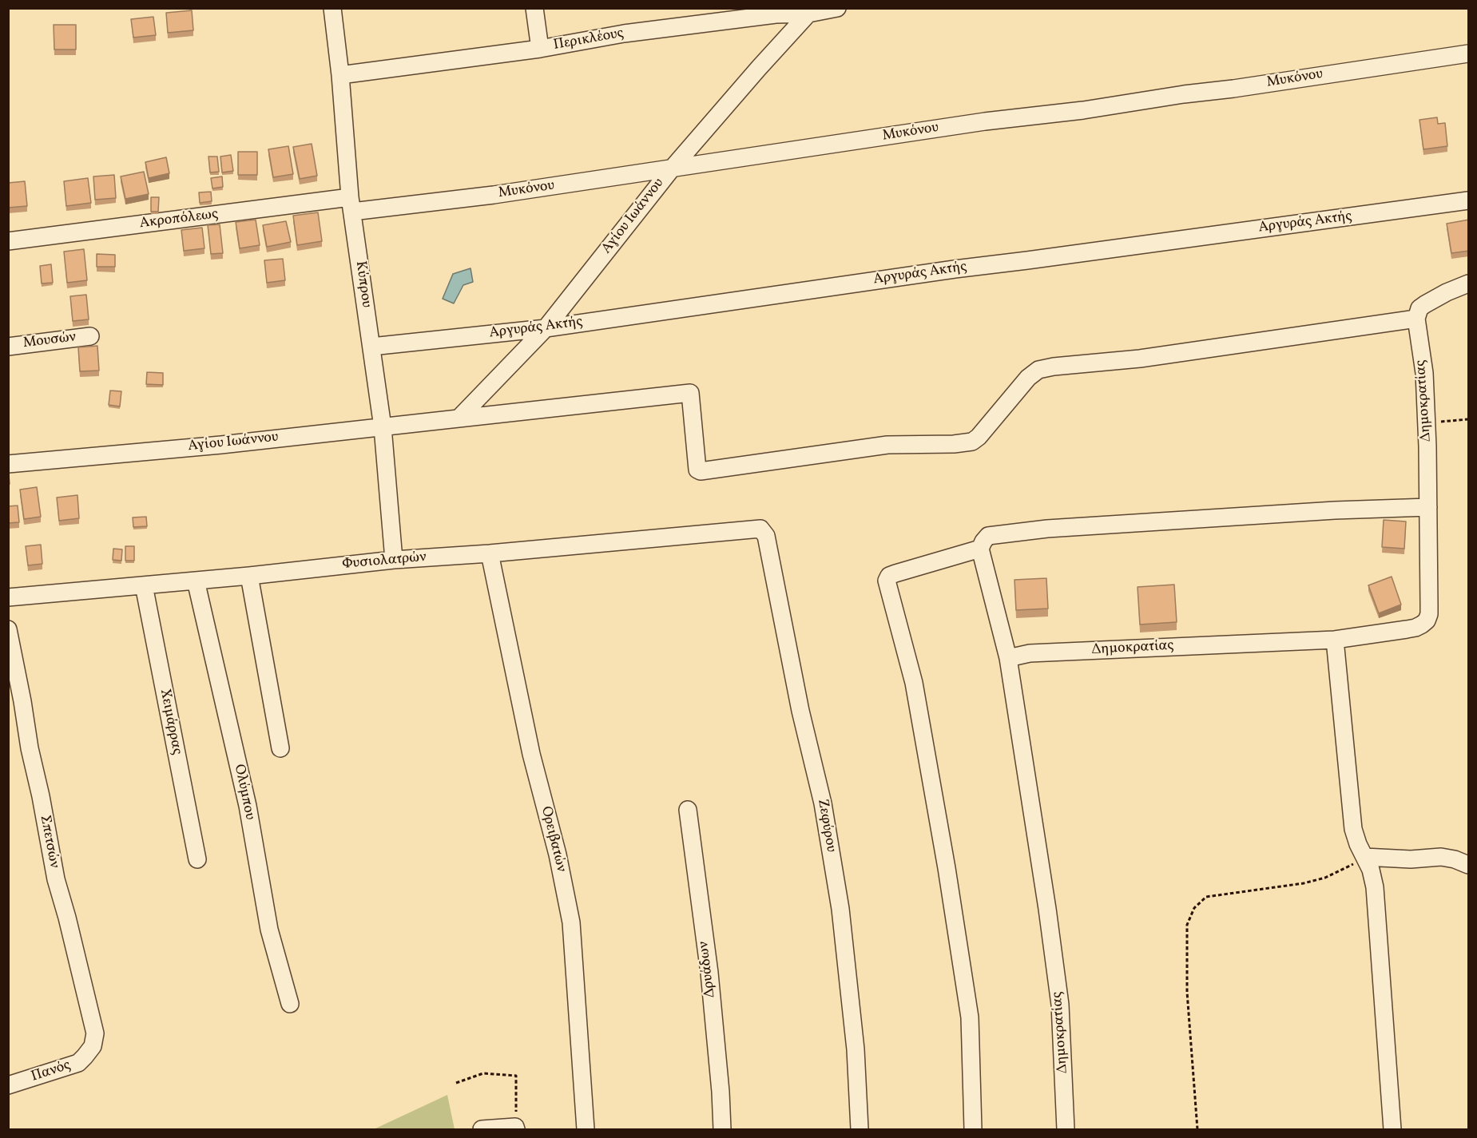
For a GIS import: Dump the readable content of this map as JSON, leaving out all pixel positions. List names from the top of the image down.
{
  "streets": {
    "street": [
      "Περικλέους",
      "Μυκόνου",
      "Αγίου Ιωάννου",
      "Ακροπόλεως",
      "Αργυράς Ακτής",
      "Κύπρου",
      "Μουσών",
      "Δημοκρατίας",
      "Φυσιολατρών",
      "Χειμάρρας",
      "Ολύμπου",
      "Ζεφύρου",
      "Ορειβατών",
      "Σπετσών",
      "Δρυάδων",
      "Πανός"
    ]
  },
  "crossings": [
    ["Περικλέους", "Αγίου Ιωάννου"],
    ["Περικλέους", "Κύπρου"],
    ["Μυκόνου", "Αγίου Ιωάννου"],
    ["Μυκόνου", "Ακροπόλεως"],
    ["Μυκόνου", "Κύπρου"],
    ["Αγίου Ιωάννου", "Αργυράς Ακτής"],
    ["Αγίου Ιωάννου", "Κύπρου"],
    ["Αγίου Ιωάννου", "Δημοκρατίας"],
    ["Ακροπόλεως", "Κύπρου"],
    ["Αργυράς Ακτής", "Κύπρου"],
    ["Κύπρου", "Φυσιολατρών"],
    ["Φυσιολατρών", "Χειμάρρας"],
    ["Φυσιολατρών", "Ολύμπου"],
    ["Φυσιολατρών", "Ζεφύρου"],
    ["Φυσιολατρών", "Ορειβατών"],
    ["Σπετσών", "Πανός"]
  ]
}
